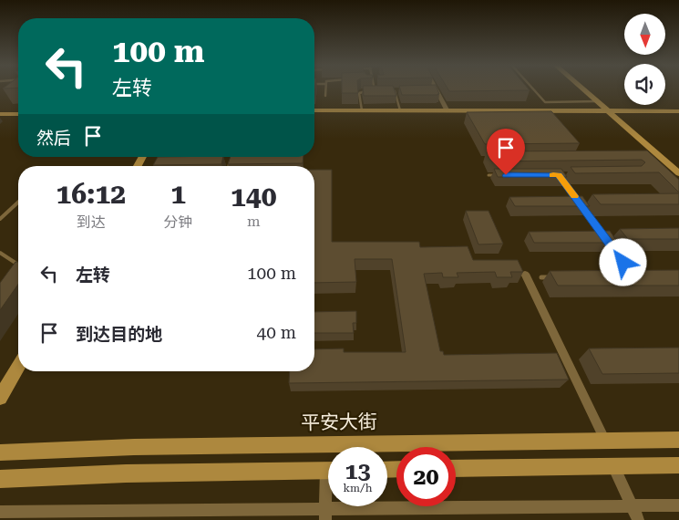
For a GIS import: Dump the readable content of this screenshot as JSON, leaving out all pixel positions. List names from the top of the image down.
{
  "streets": {
    "main road": ["平安大街"]
  },
  "north": "bottom",
  "page": {
    "turn": ["100 m", "左转"],
    "then": "然后",
    "eta": [
      "16:12",
      "到达",
      "1",
      "分钟",
      "140",
      "m"
    ],
    "list": [
      {
        "name": "左转",
        "value": "100 m"
      },
      {
        "name": "到达目的地",
        "value": "40 m"
      }
    ],
    "speed": "13 km/h",
    "limit": "20"
  }
}
